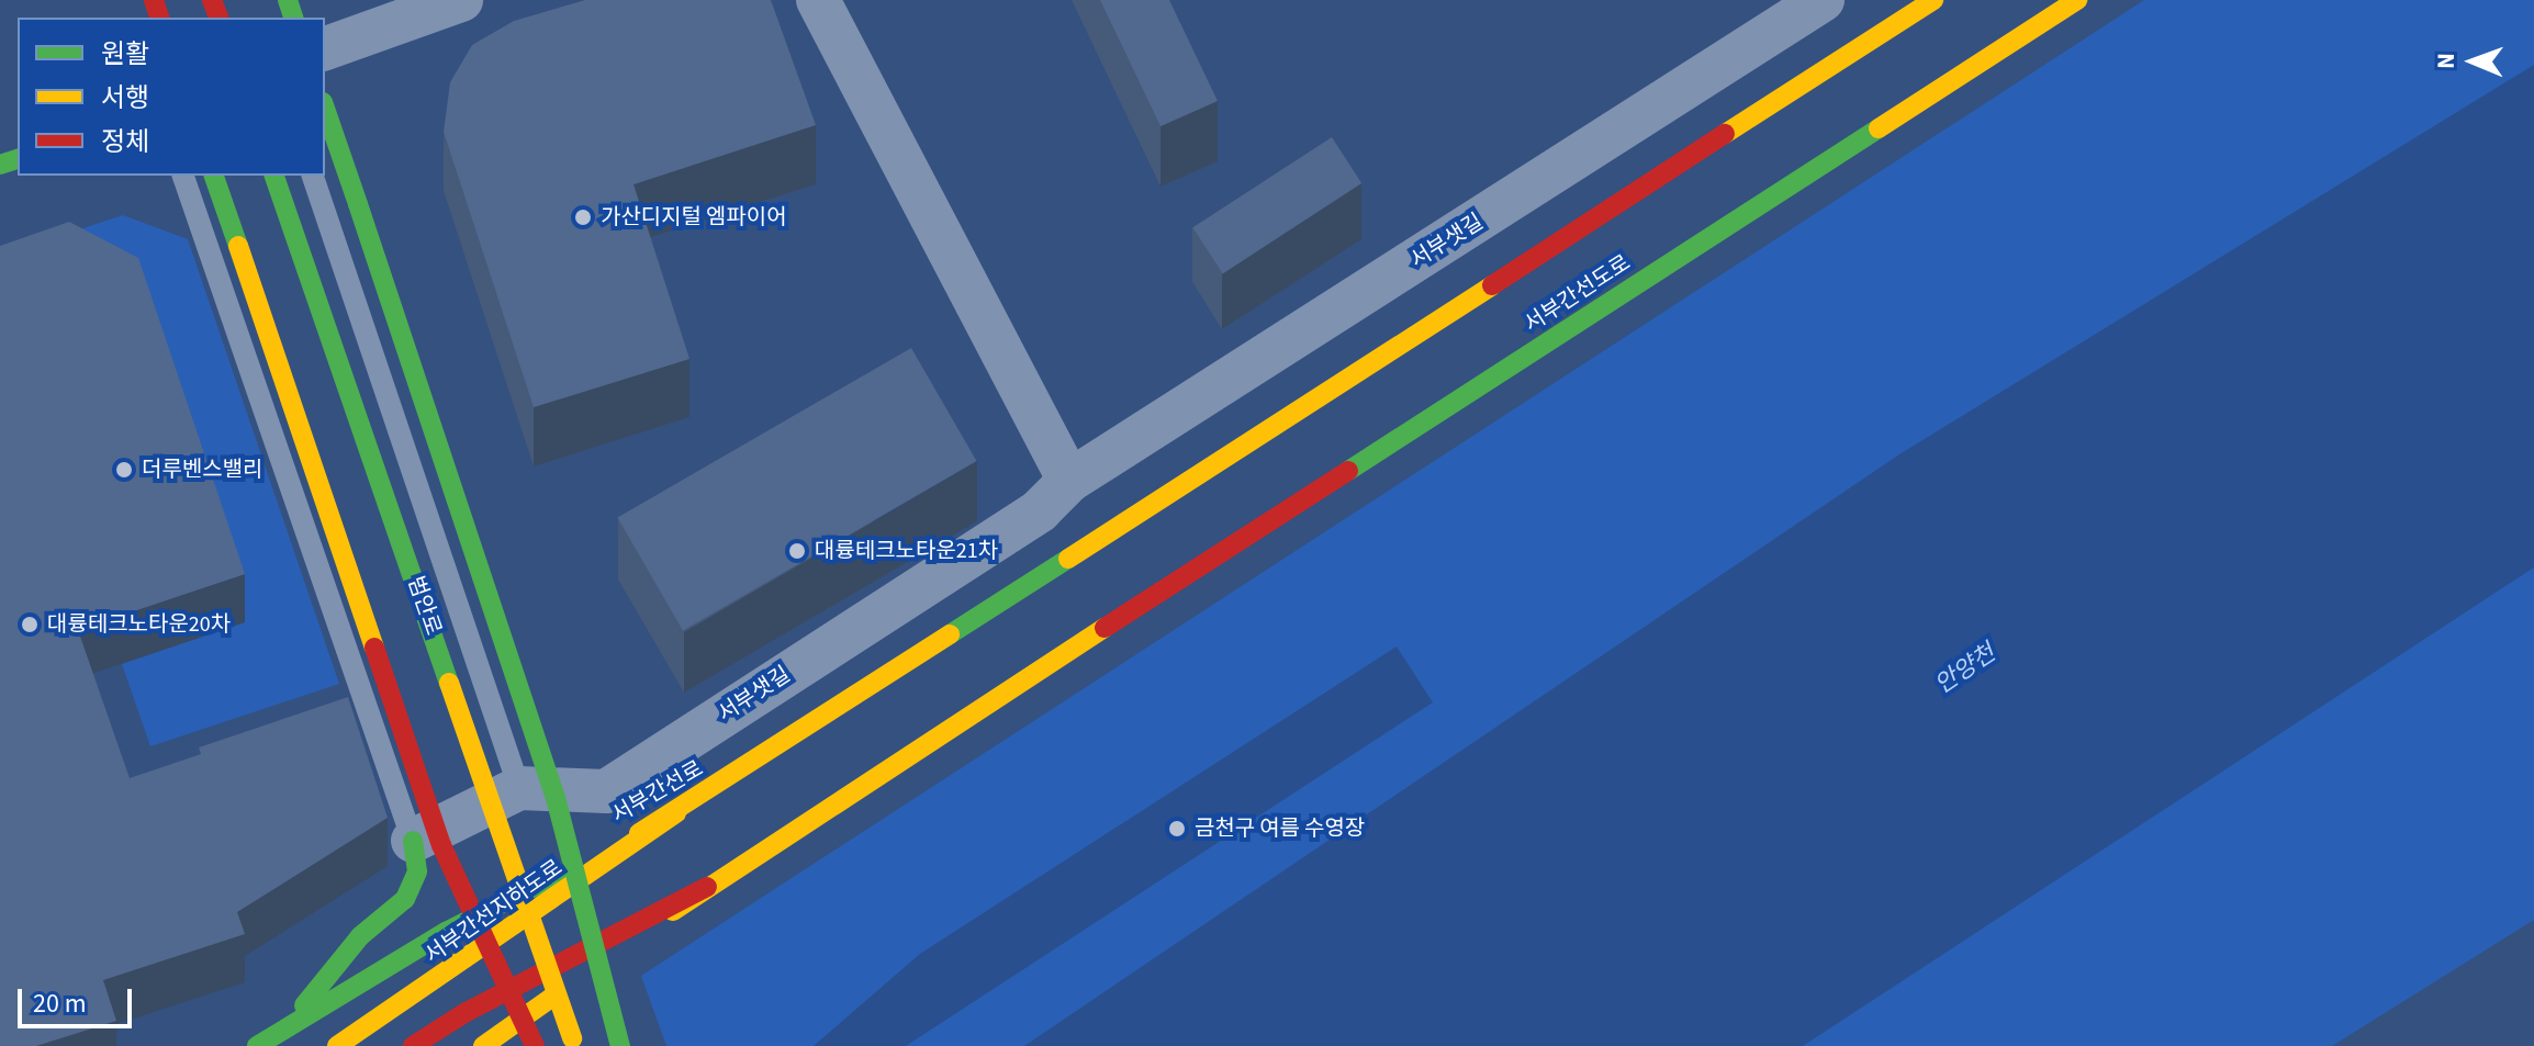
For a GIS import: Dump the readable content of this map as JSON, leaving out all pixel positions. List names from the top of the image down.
{
  "streets": {
    "main road": [
      "서부간선도로",
      "범안로",
      "서부간선로",
      "서부간선지하도로"
    ],
    "street": ["서부샛길"]
  },
  "crossings": [
    ["서부간선로", "서부간선지하도로"]
  ],
  "water": ["안양천"],
  "places": [
    "가산디지털 엠파이어",
    "더루벤스밸리",
    "대륭테크노타운21차",
    "대륭테크노타운20차",
    "금천구 여름 수영장"
  ],
  "legend": ["원활", "서행", "정체"],
  "scale_bar": "20 m",
  "north": "left"
}
